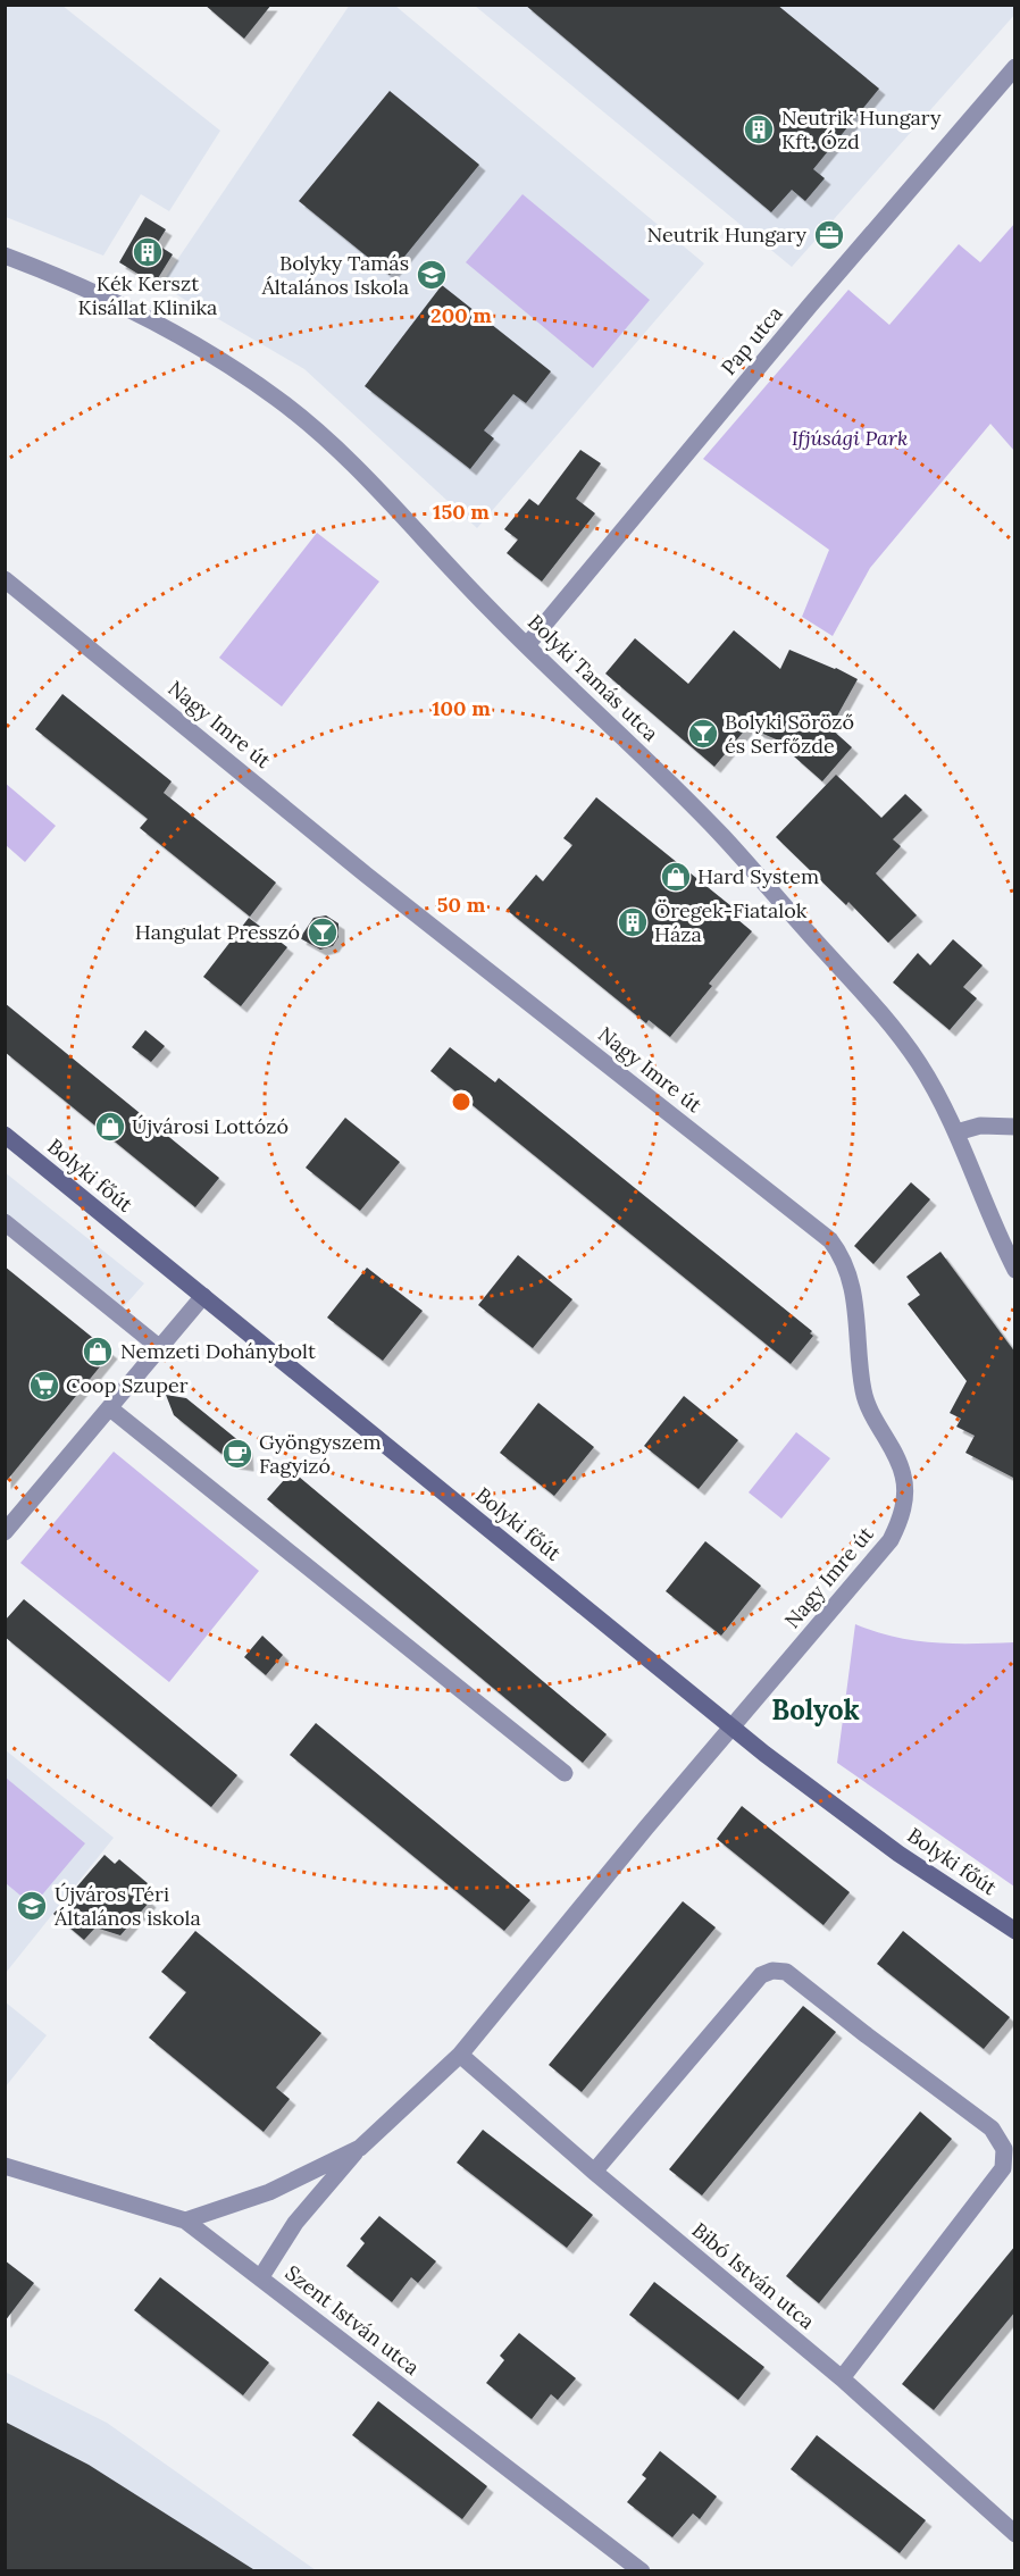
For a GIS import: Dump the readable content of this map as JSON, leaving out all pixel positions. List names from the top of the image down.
{
  "streets": {
    "main road": ["Bolyki főút"],
    "street": [
      "Pap utca",
      "Bolyki Tamás utca",
      "Nagy Imre út",
      "Bibó István utca",
      "Szent István utca"
    ]
  },
  "crossings": [
    ["Pap utca", "Bolyki Tamás utca"],
    ["Nagy Imre út", "Bolyki főút"],
    ["Nagy Imre út", "Bibó István utca"]
  ],
  "districts": ["Bolyok"],
  "parks": ["Ifjúsági Park"],
  "places": {
    "building": ["Neutrik Hungary Kft. Ózd", "Kék Kerszt Kisállat Klinika", "Öregek-Fiatalok Háza"],
    "office": ["Neutrik Hungary"],
    "school or university": ["Bolyky Tamás Általános Iskola", "Újváros Téri Általános iskola"],
    "bar": ["Bolyki Söröző és Serfőzde", "Hangulat Presszó"],
    "shop": ["Hard System", "Újvárosi Lottózó", "Nemzeti Dohánybolt"],
    "supermarket": ["Coop Szuper"],
    "cafe": ["Gyöngyszem Fagyizó"]
  },
  "rings": [
    "200 m",
    "150 m",
    "100 m",
    "50 m"
  ]
}
